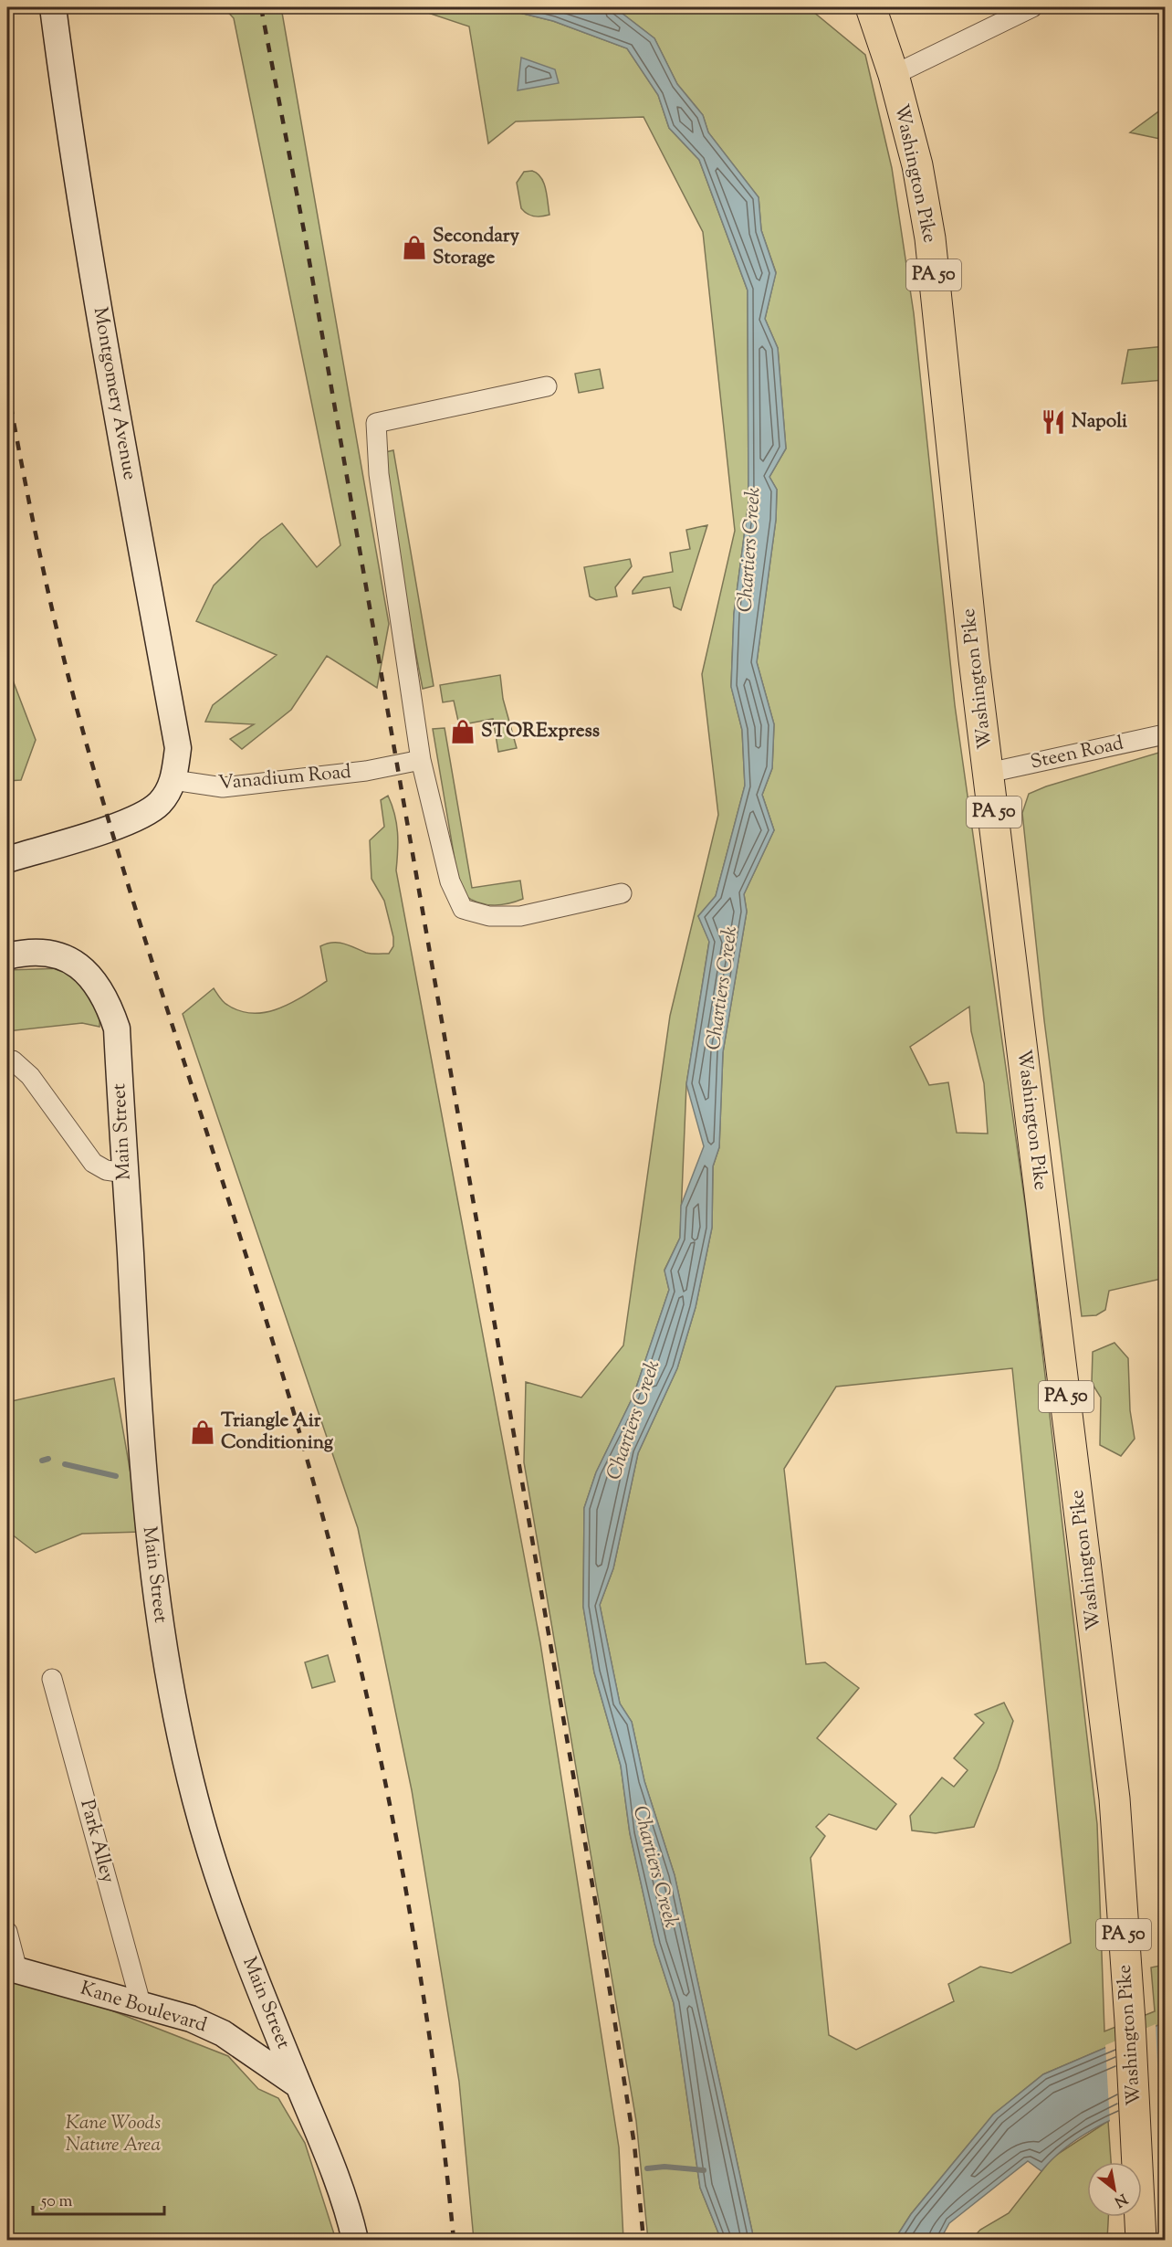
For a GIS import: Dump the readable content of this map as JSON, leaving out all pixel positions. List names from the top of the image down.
{
  "streets": {
    "main road": ["Washington Pike", "PA 50"],
    "street": [
      "Montgomery Avenue",
      "Steen Road",
      "Vanadium Road",
      "Main Street",
      "Park Alley",
      "Kane Boulevard"
    ]
  },
  "crossings": [
    ["Washington Pike", "Steen Road"],
    ["Montgomery Avenue", "Vanadium Road"],
    ["Main Street", "Kane Boulevard"],
    ["Park Alley", "Kane Boulevard"]
  ],
  "water": ["Chartiers Creek"],
  "parks": ["Kane Woods Nature Area"],
  "places": {
    "shop": ["Secondary Storage", "STORExpress", "Triangle Air Conditioning"],
    "restaurant": ["Napoli"]
  },
  "scale_bar": "50 m",
  "north": "bottom right"
}
